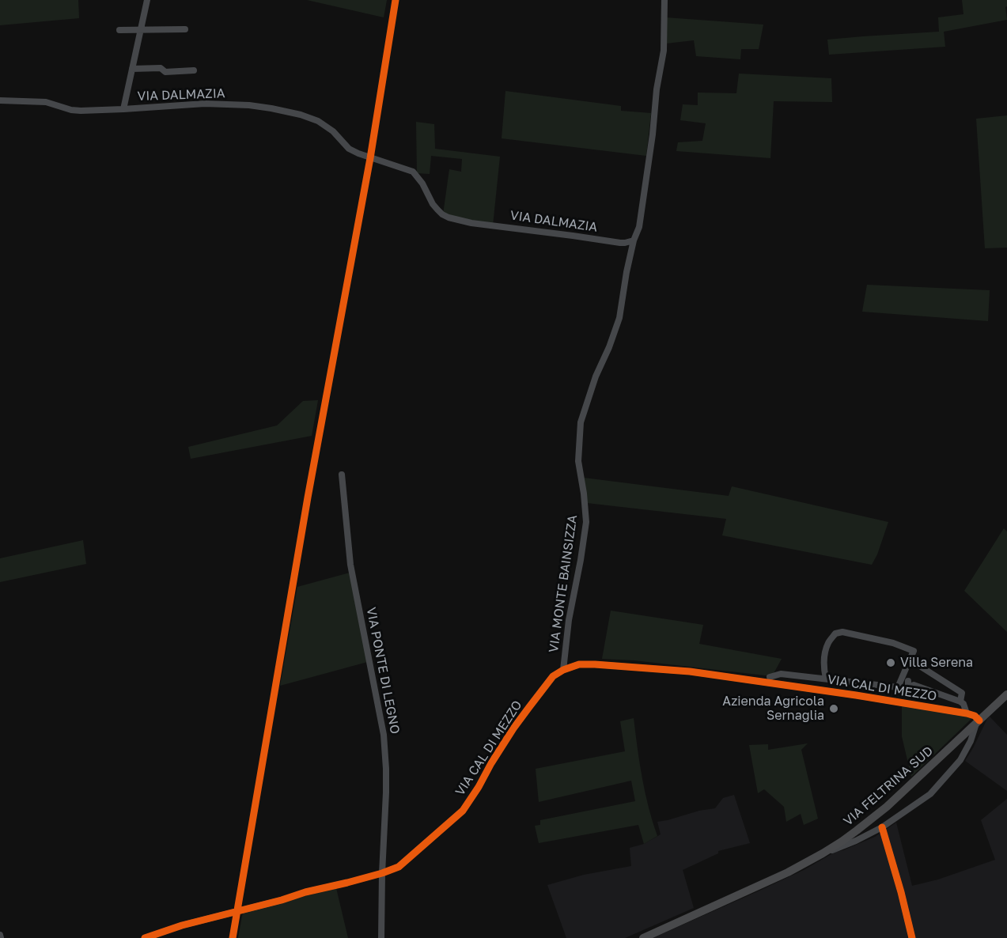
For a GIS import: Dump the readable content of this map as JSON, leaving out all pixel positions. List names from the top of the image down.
{
  "streets": {
    "main road": ["VIA FELTRINA SUD"],
    "street": [
      "VIA DALMAZIA",
      "VIA MONTE BAINSIZZA",
      "VIA PONTE DI LEGNO",
      "VIA CAL DI MEZZO"
    ]
  },
  "crossings": [
    ["VIA DALMAZIA", "VIA MONTE BAINSIZZA"],
    ["VIA MONTE BAINSIZZA", "VIA CAL DI MEZZO"],
    ["VIA PONTE DI LEGNO", "VIA CAL DI MEZZO"],
    ["VIA CAL DI MEZZO", "VIA FELTRINA SUD"]
  ],
  "places": ["Villa Serena", "Azienda Agricola Sernaglia"]
}
